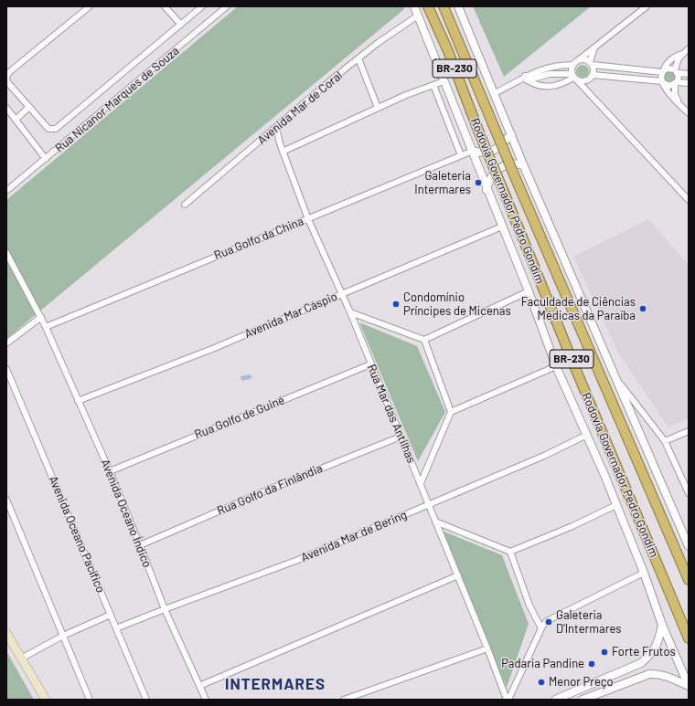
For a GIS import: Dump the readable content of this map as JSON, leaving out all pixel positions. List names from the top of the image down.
{
  "streets": {
    "highway": ["BR-230", "Rodovia Governador Pedro Gondim"],
    "street": [
      "Rua Nicanor Marques de Souza",
      "Avenida Mar de Coral",
      "Rua Golfo da China",
      "Avenida Mar Cáspio",
      "Rua Mar das Antilhas",
      "Rua Golfo de Guiné",
      "Rua Golfo da Finlândia",
      "Avenida Oceano Índico",
      "Avenida Oceano Pacífico",
      "Avenida Mar de Bering"
    ]
  },
  "crossings": [
    ["Avenida Mar de Coral", "Rua Mar das Antilhas"],
    ["Rua Golfo da China", "Rua Mar das Antilhas"],
    ["Rua Golfo da China", "Avenida Oceano Índico"],
    ["Avenida Mar Cáspio", "Rua Mar das Antilhas"],
    ["Avenida Mar Cáspio", "Avenida Oceano Índico"],
    ["Rua Mar das Antilhas", "Rua Golfo de Guiné"],
    ["Rua Mar das Antilhas", "Rua Golfo da Finlândia"],
    ["Rua Mar das Antilhas", "Avenida Mar de Bering"],
    ["Rua Golfo de Guiné", "Avenida Oceano Índico"],
    ["Rua Golfo da Finlândia", "Avenida Oceano Índico"],
    ["Avenida Oceano Índico", "Avenida Mar de Bering"],
    ["Avenida Oceano Pacífico", "Avenida Mar de Bering"]
  ],
  "districts": ["INTERMARES"],
  "places": [
    "Galeteria Intermares",
    "Condomínio Príncipes de Micenas",
    "Faculdade de Ciências Médicas da Paraíba",
    "Galeteria D'Intermares",
    "Forte Frutos",
    "Padaria Pandine",
    "Menor Preço"
  ]
}
